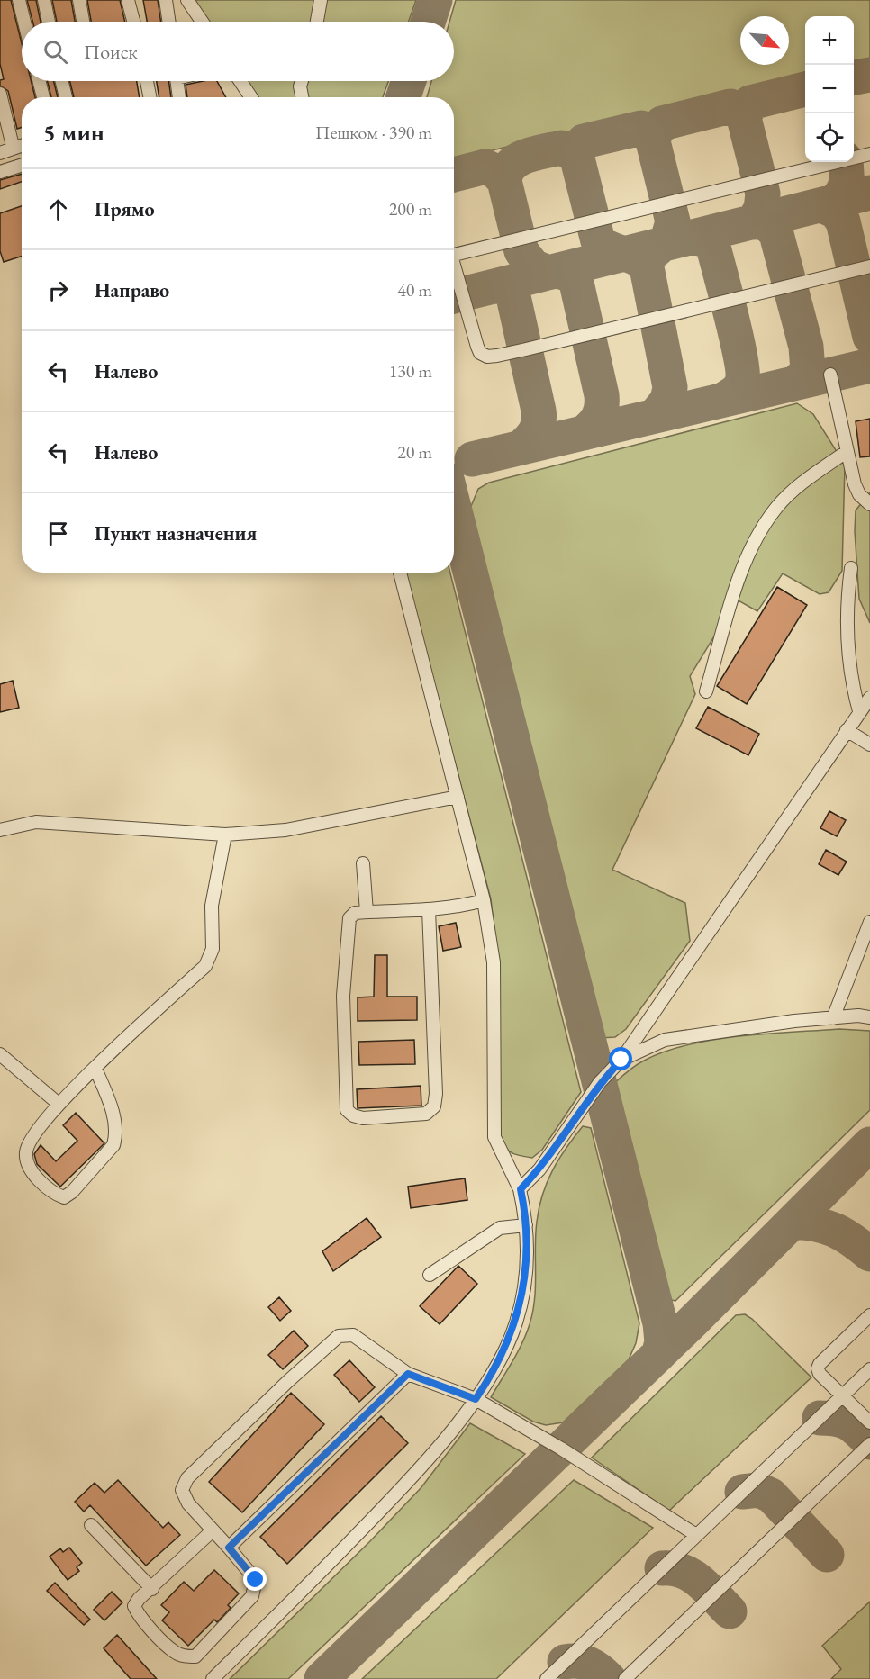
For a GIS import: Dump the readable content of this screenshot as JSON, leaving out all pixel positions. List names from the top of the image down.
{
  "north": "bottom right",
  "page": {
    "map_buttons": ["+", "−"],
    "search": "Поиск",
    "heading": ["5 мин", "Пешком · 390 m"],
    "list": [
      ["Прямо", "200 m"],
      ["Направо", "40 m"],
      ["Налево", "130 m"],
      ["Налево", "20 m"],
      "Пункт назначения"
    ]
  }
}
